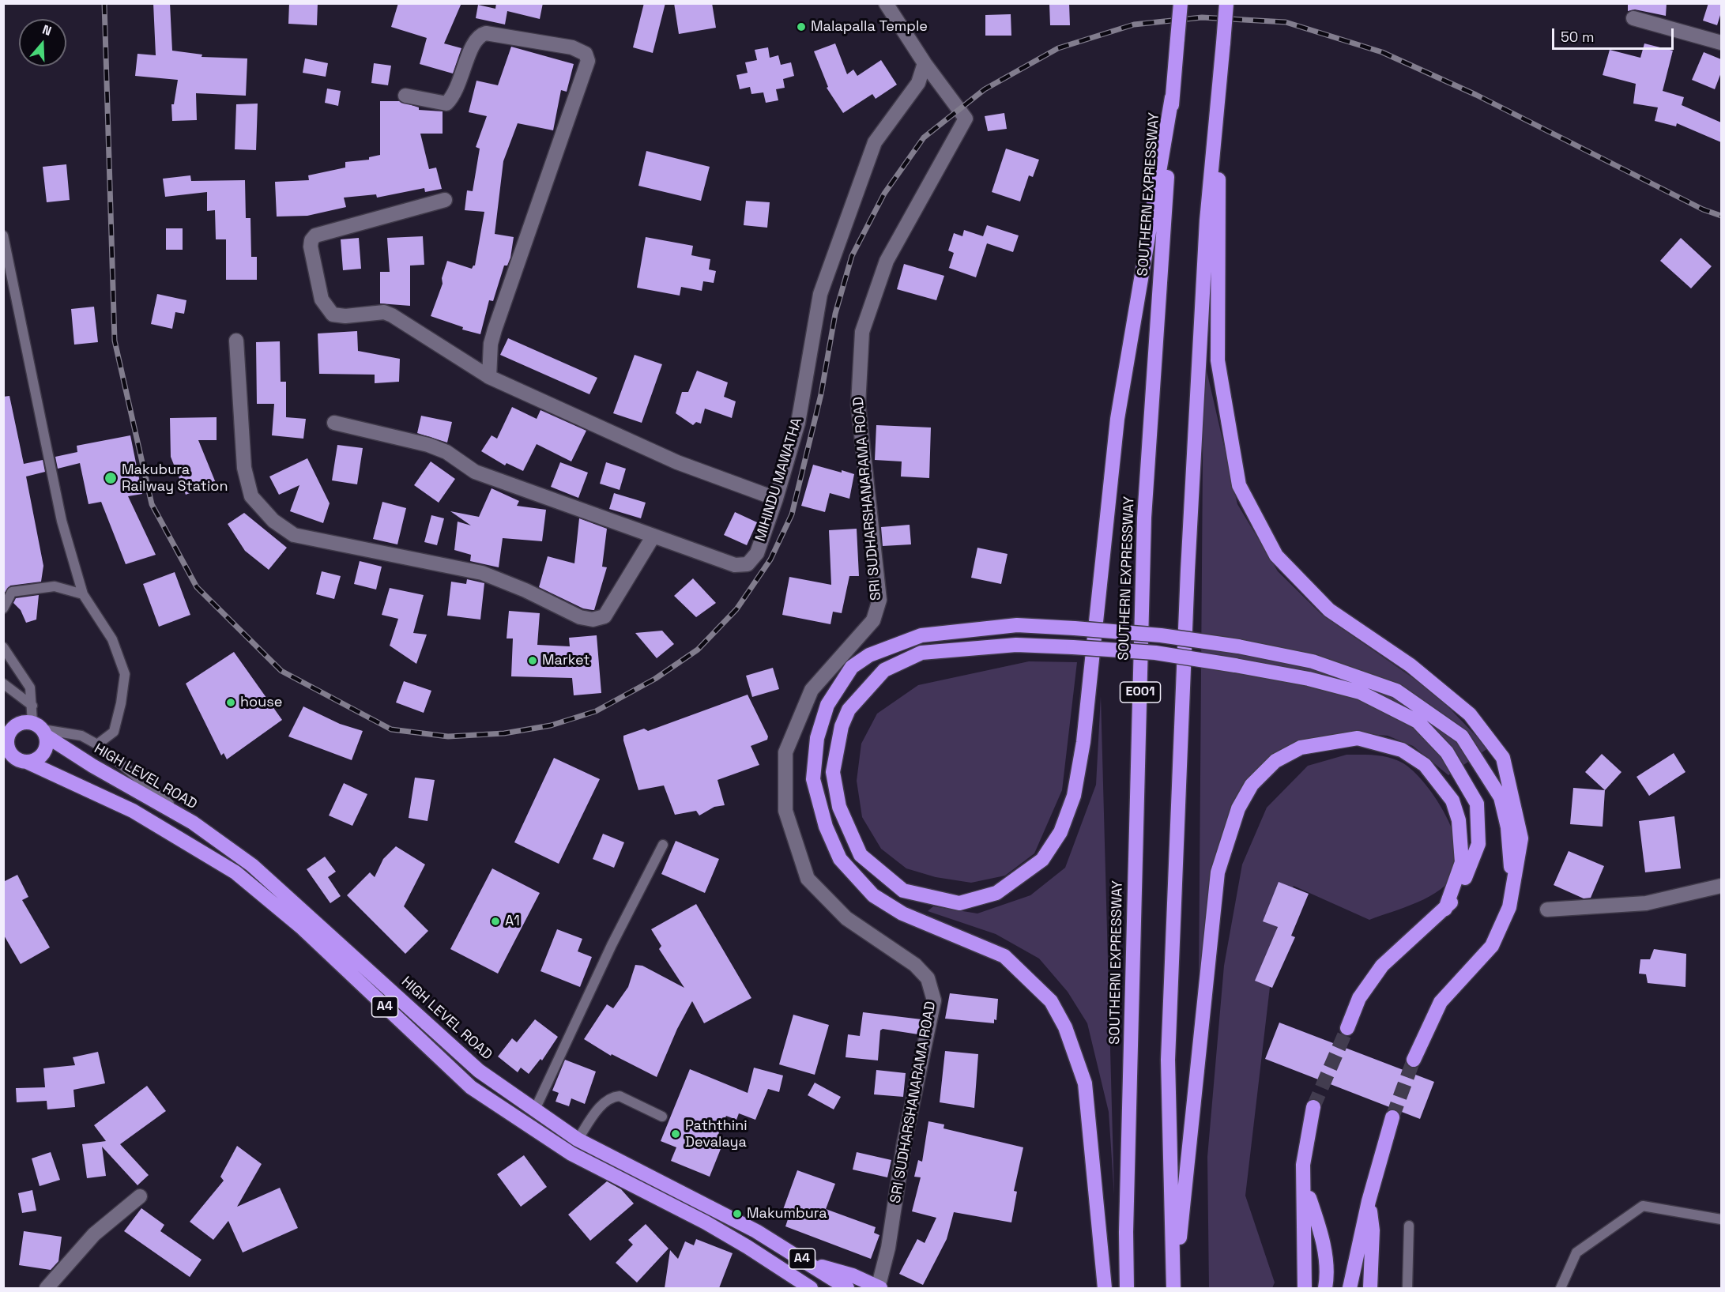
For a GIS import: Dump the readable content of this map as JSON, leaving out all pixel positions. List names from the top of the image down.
{
  "streets": {
    "highway": [
      "SOUTHERN EXPRESSWAY",
      "E001",
      "HIGH LEVEL ROAD",
      "A4"
    ],
    "street": ["MIHINDU MAWATHA", "SRI SUDHARSHANARAMA ROAD"]
  },
  "crossings": [
    ["MIHINDU MAWATHA", "SRI SUDHARSHANARAMA ROAD"],
    ["HIGH LEVEL ROAD", "A4"]
  ],
  "places": [
    "Malapalla Temple",
    "Makubura Railway Station",
    "Market",
    "house",
    "A1",
    "Paththini Devalaya",
    "Makumbura"
  ],
  "scale_bar": "50 m",
  "north": "top"
}
